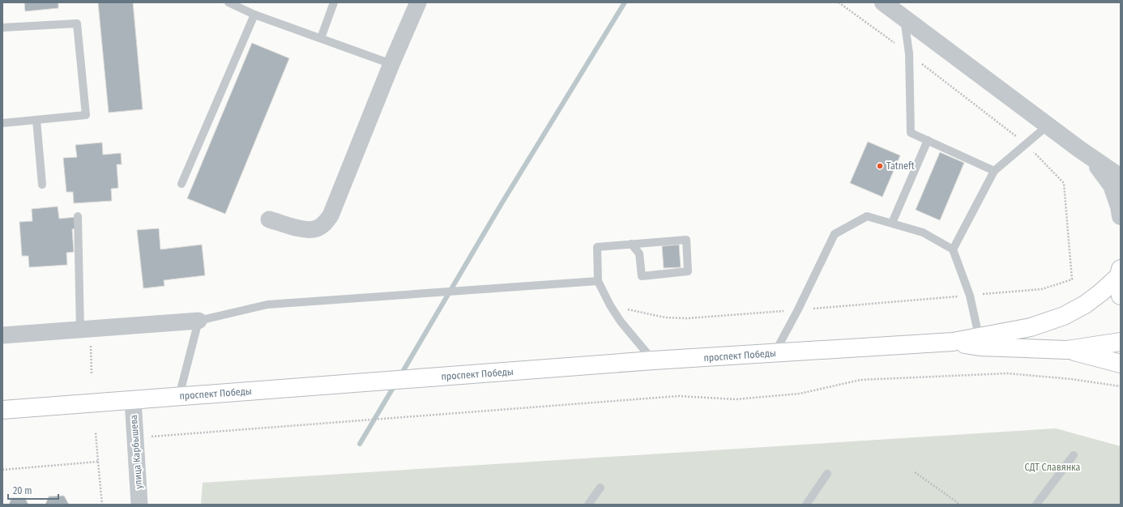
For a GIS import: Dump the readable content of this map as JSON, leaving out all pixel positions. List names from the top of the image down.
{
  "streets": {
    "main road": ["проспект Победы"],
    "street": ["улица Карбышева"]
  },
  "crossings": [
    ["проспект Победы", "улица Карбышева"]
  ],
  "parks": ["СДТ Славянка"],
  "places": ["Tatneft"],
  "scale_bar": "20 m"
}
